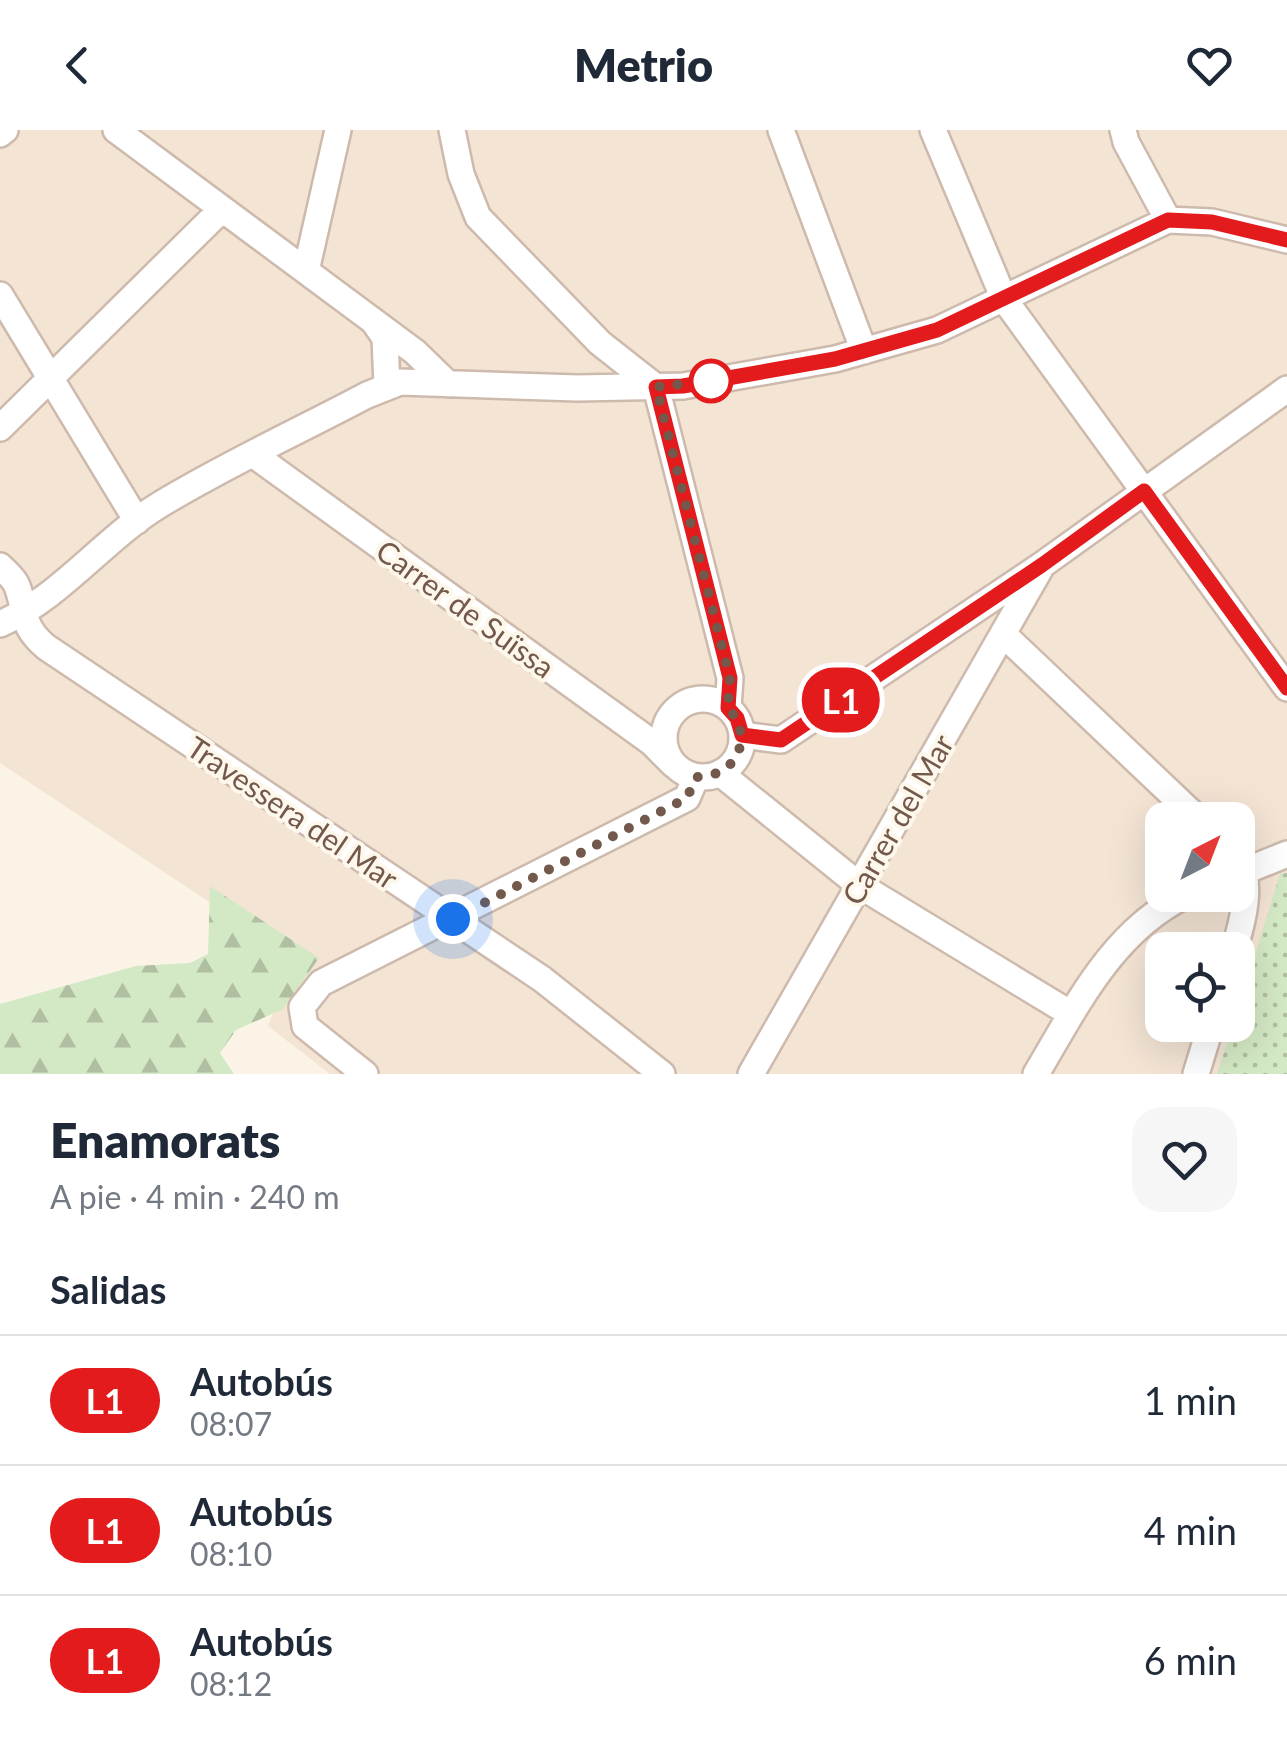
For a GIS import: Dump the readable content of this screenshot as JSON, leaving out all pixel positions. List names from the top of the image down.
{
  "streets": {
    "street": ["Carrer de Suïssa", "Travessera del Mar", "Carrer del Mar"]
  },
  "crossings": [
    ["Carrer de Suïssa", "Carrer del Mar"]
  ],
  "lines": ["bus line L1"],
  "north": "top right",
  "page": {
    "header": "Metrio",
    "on_map": "L1",
    "heading": [
      ["Enamorats", "A pie · 4 min · 240 m"],
      "Salidas"
    ],
    "list": [
      {
        "mark": "L1",
        "name": "Autobús",
        "note": "08:07",
        "value": "1 min"
      },
      {
        "mark": "L1",
        "name": "Autobús",
        "note": "08:10",
        "value": "4 min"
      },
      {
        "mark": "L1",
        "name": "Autobús",
        "note": "08:12",
        "value": "6 min"
      }
    ]
  }
}
